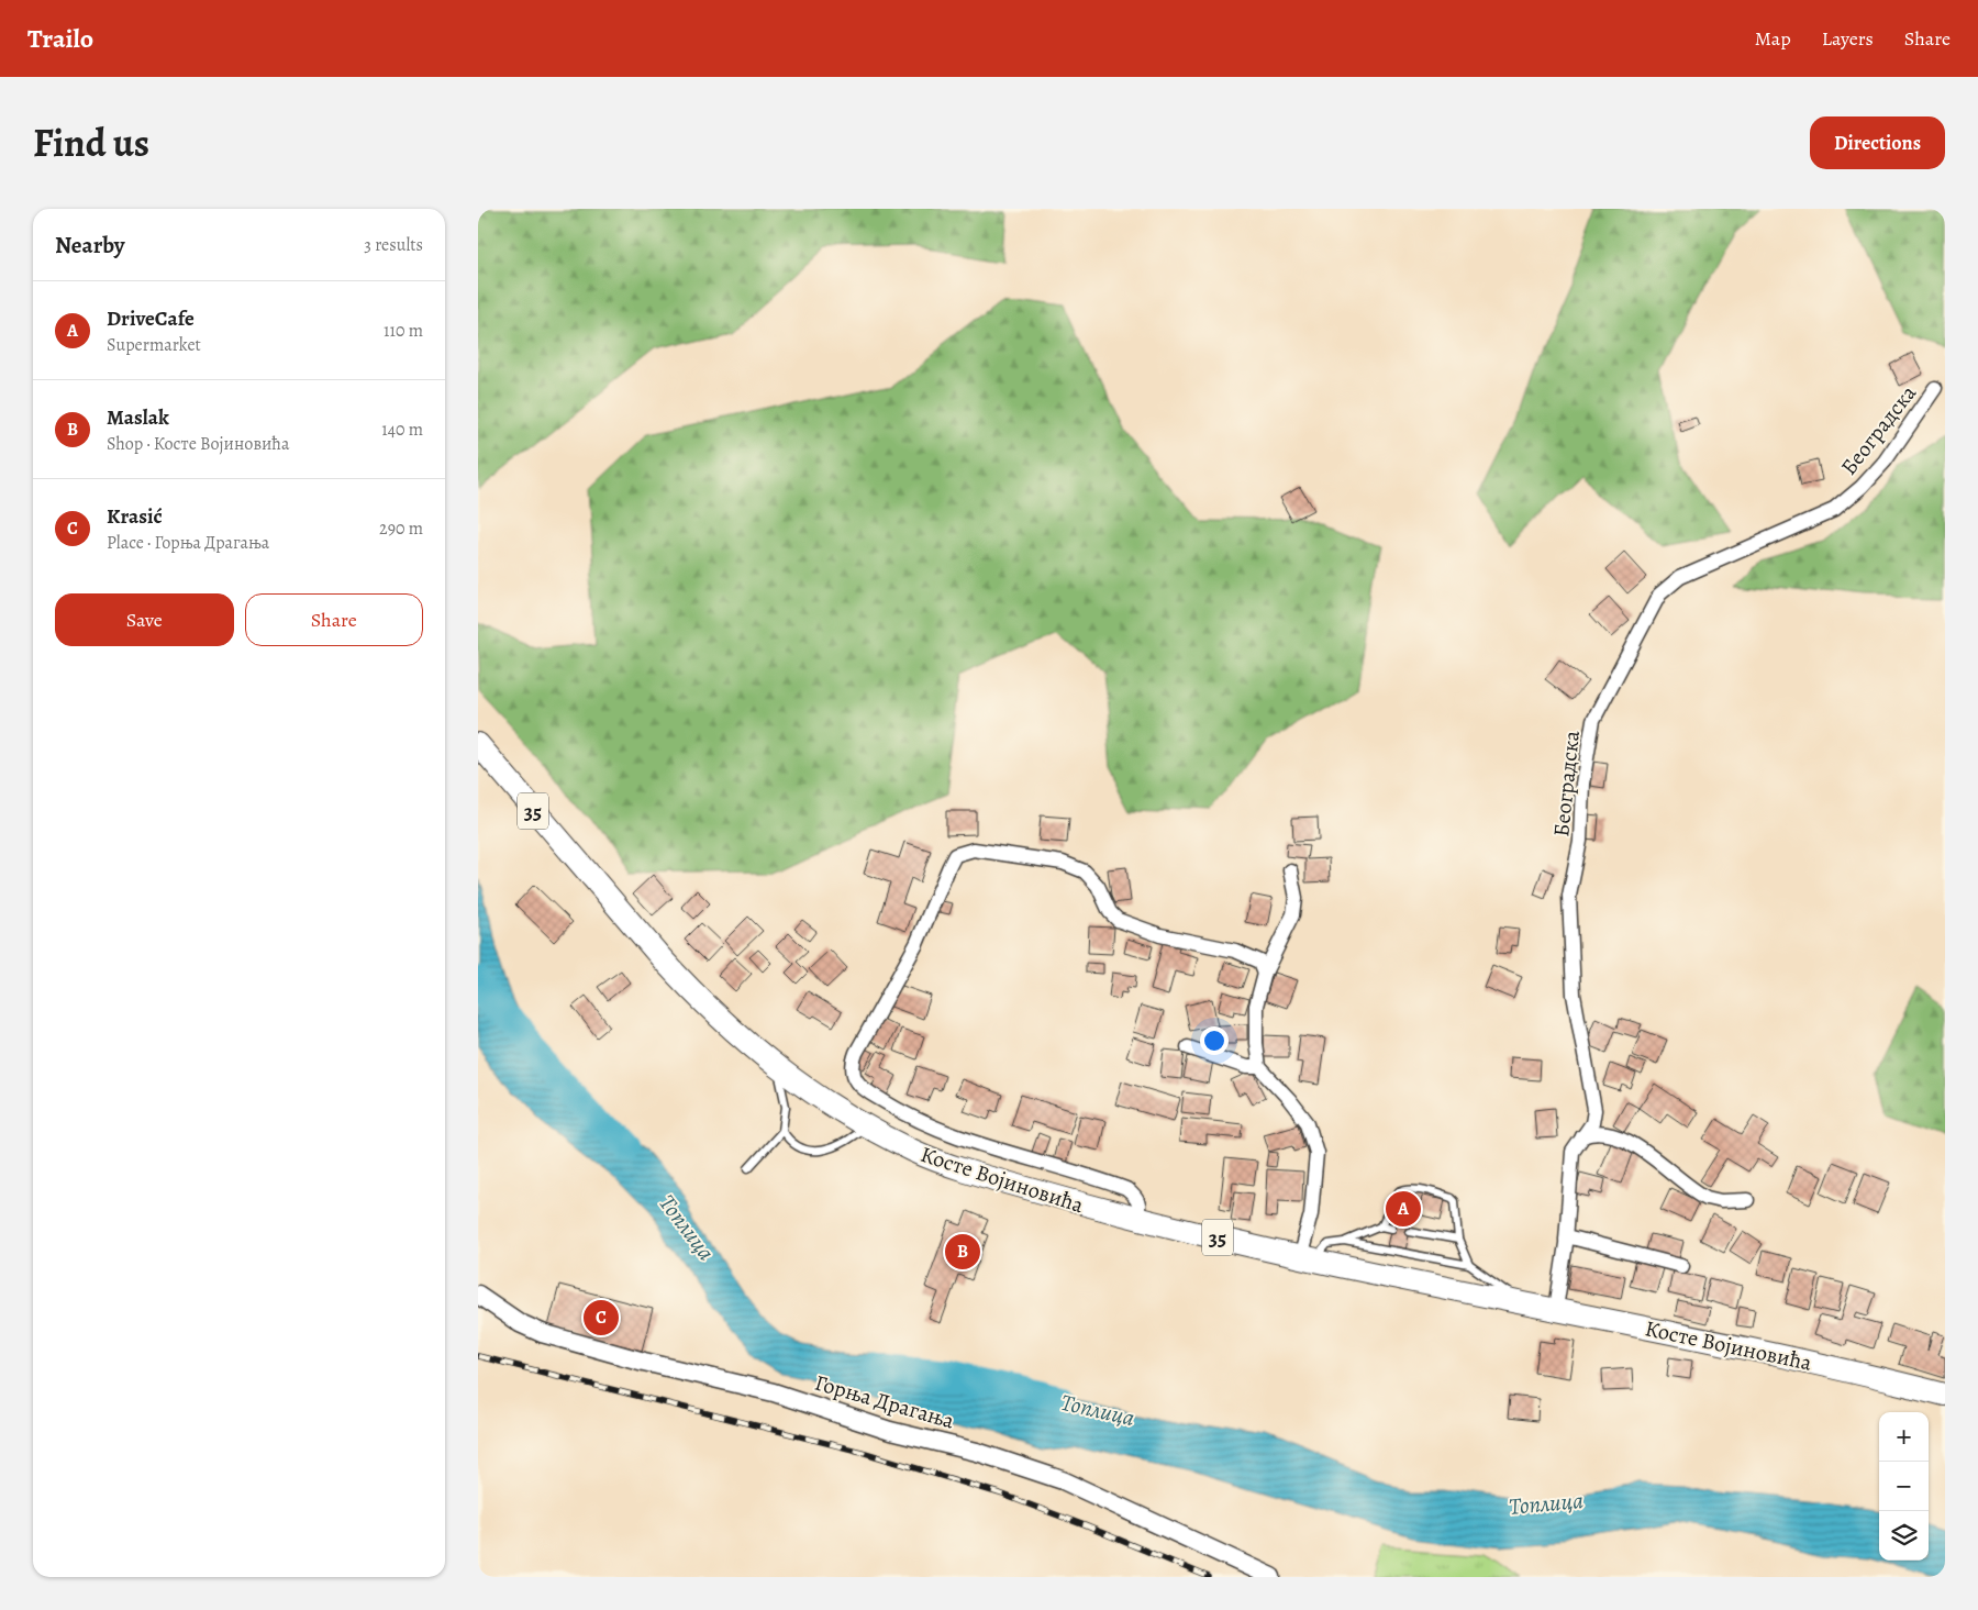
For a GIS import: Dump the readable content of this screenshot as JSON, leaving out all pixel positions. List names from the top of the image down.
{
  "streets": {
    "main road": ["35", "Косте Војиновића"],
    "street": ["Београдска", "Горња Драгања"]
  },
  "crossings": [
    ["Београдска", "Косте Војиновића"]
  ],
  "water": ["Топлица"],
  "page": {
    "header": "Trailo",
    "nav": ["Map", "Layers", "Share"],
    "title": "Find us",
    "buttons": [
      "Directions",
      ["Save", "Share"]
    ],
    "heading": ["Nearby", "3 results"],
    "list": [
      {
        "mark": "A",
        "name": "DriveCafe",
        "note": "Supermarket",
        "value": "110 m"
      },
      {
        "mark": "B",
        "name": "Maslak",
        "note": "Shop · Косте Војиновића",
        "value": "140 m"
      },
      {
        "mark": "C",
        "name": "Krasić",
        "note": "Place · Горња Драгања",
        "value": "290 m"
      }
    ],
    "pins": ["A", "B", "C"],
    "map_buttons": ["+", "−"]
  }
}
